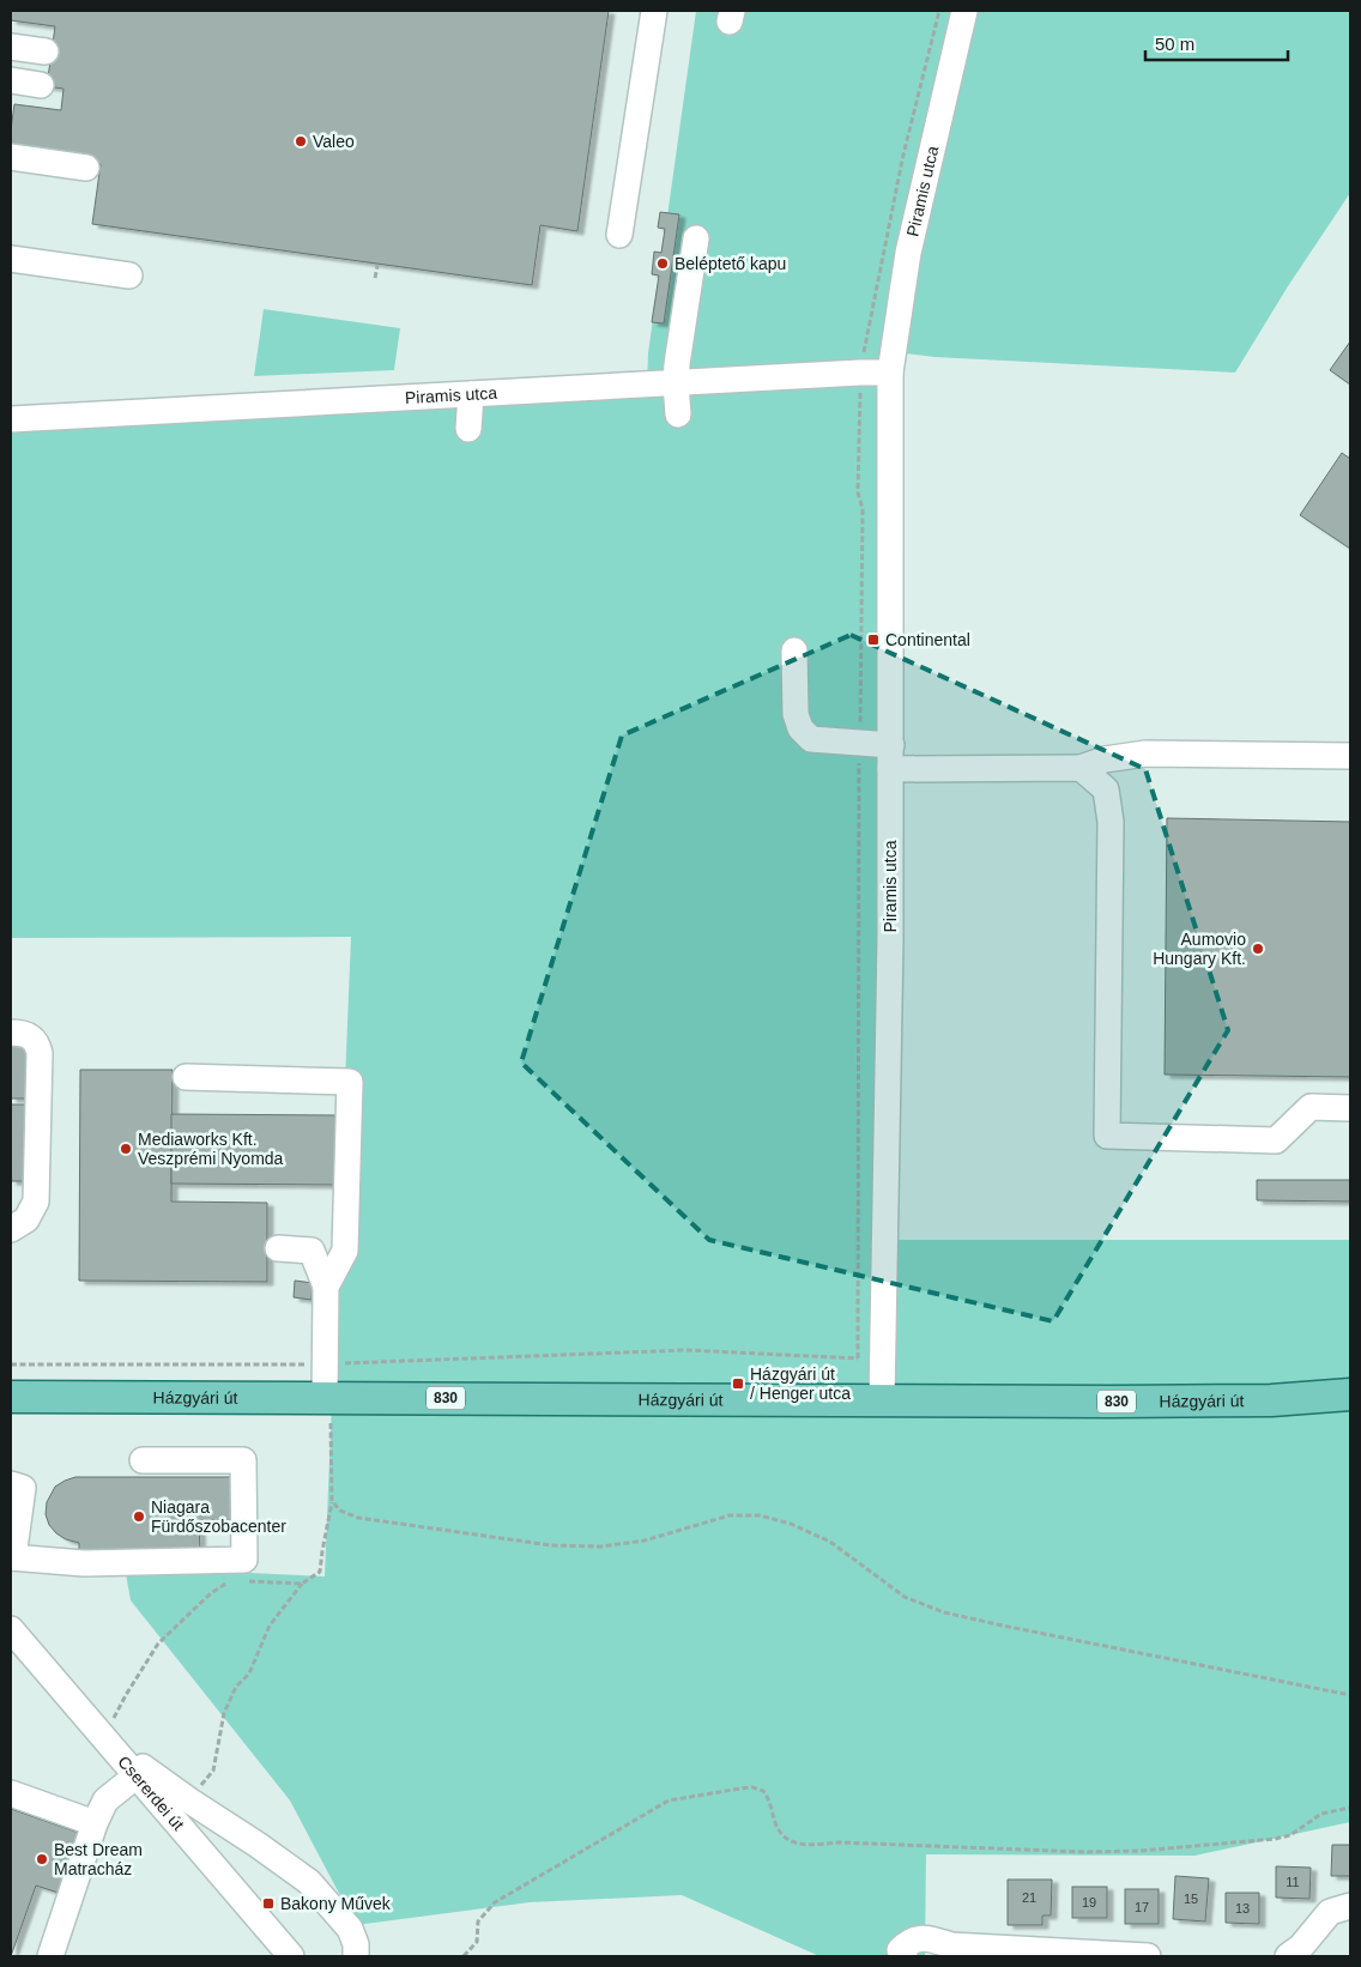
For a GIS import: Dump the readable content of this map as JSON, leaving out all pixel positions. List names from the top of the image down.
{
  "streets": {
    "main road": ["Házgyári út", "830"],
    "street": ["Piramis utca", "Csererdei út"]
  },
  "crossings": [
    ["Piramis utca", "Házgyári út"]
  ],
  "places": {
    "other": [
      "Valeo",
      "Beléptető kapu",
      "Aumovio Hungary Kft.",
      "Mediaworks Kft. Veszprémi Nyomda",
      "Niagara Fürdőszobacenter",
      "Best Dream Matracház"
    ],
    "transit": ["Continental", "Házgyári út / Henger utca", "Bakony Művek"]
  },
  "house_numbers": [
    "11",
    "21",
    "15",
    "19",
    "17",
    "13"
  ],
  "scale_bar": "50 m"
}
